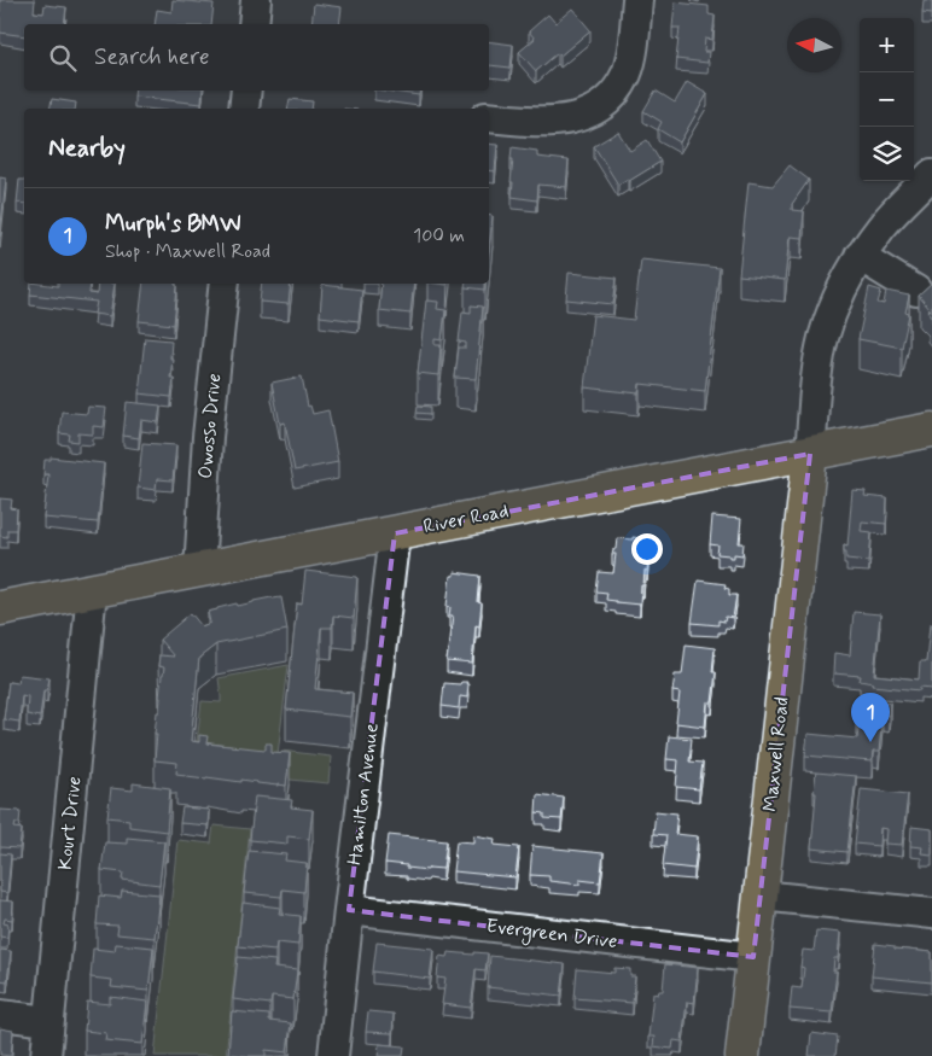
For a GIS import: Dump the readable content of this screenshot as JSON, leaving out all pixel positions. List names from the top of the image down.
{
  "streets": {
    "main road": ["River Road", "Maxwell Road"],
    "street": [
      "Owosso Drive",
      "Hamilton Avenue",
      "Kourt Drive",
      "Evergreen Drive"
    ]
  },
  "crossings": [
    ["Owosso Drive", "River Road"],
    ["River Road", "Maxwell Road"],
    ["River Road", "Hamilton Avenue"],
    ["River Road", "Kourt Drive"],
    ["Maxwell Road", "Evergreen Drive"],
    ["Hamilton Avenue", "Evergreen Drive"]
  ],
  "north": "left",
  "page": {
    "map_buttons": ["+", "−"],
    "search": "Search here",
    "heading": "Nearby",
    "list": [
      {
        "mark": "1",
        "name": "Murph's BMW",
        "note": "Shop · Maxwell Road",
        "value": "100 m"
      }
    ],
    "pins": "1"
  }
}
